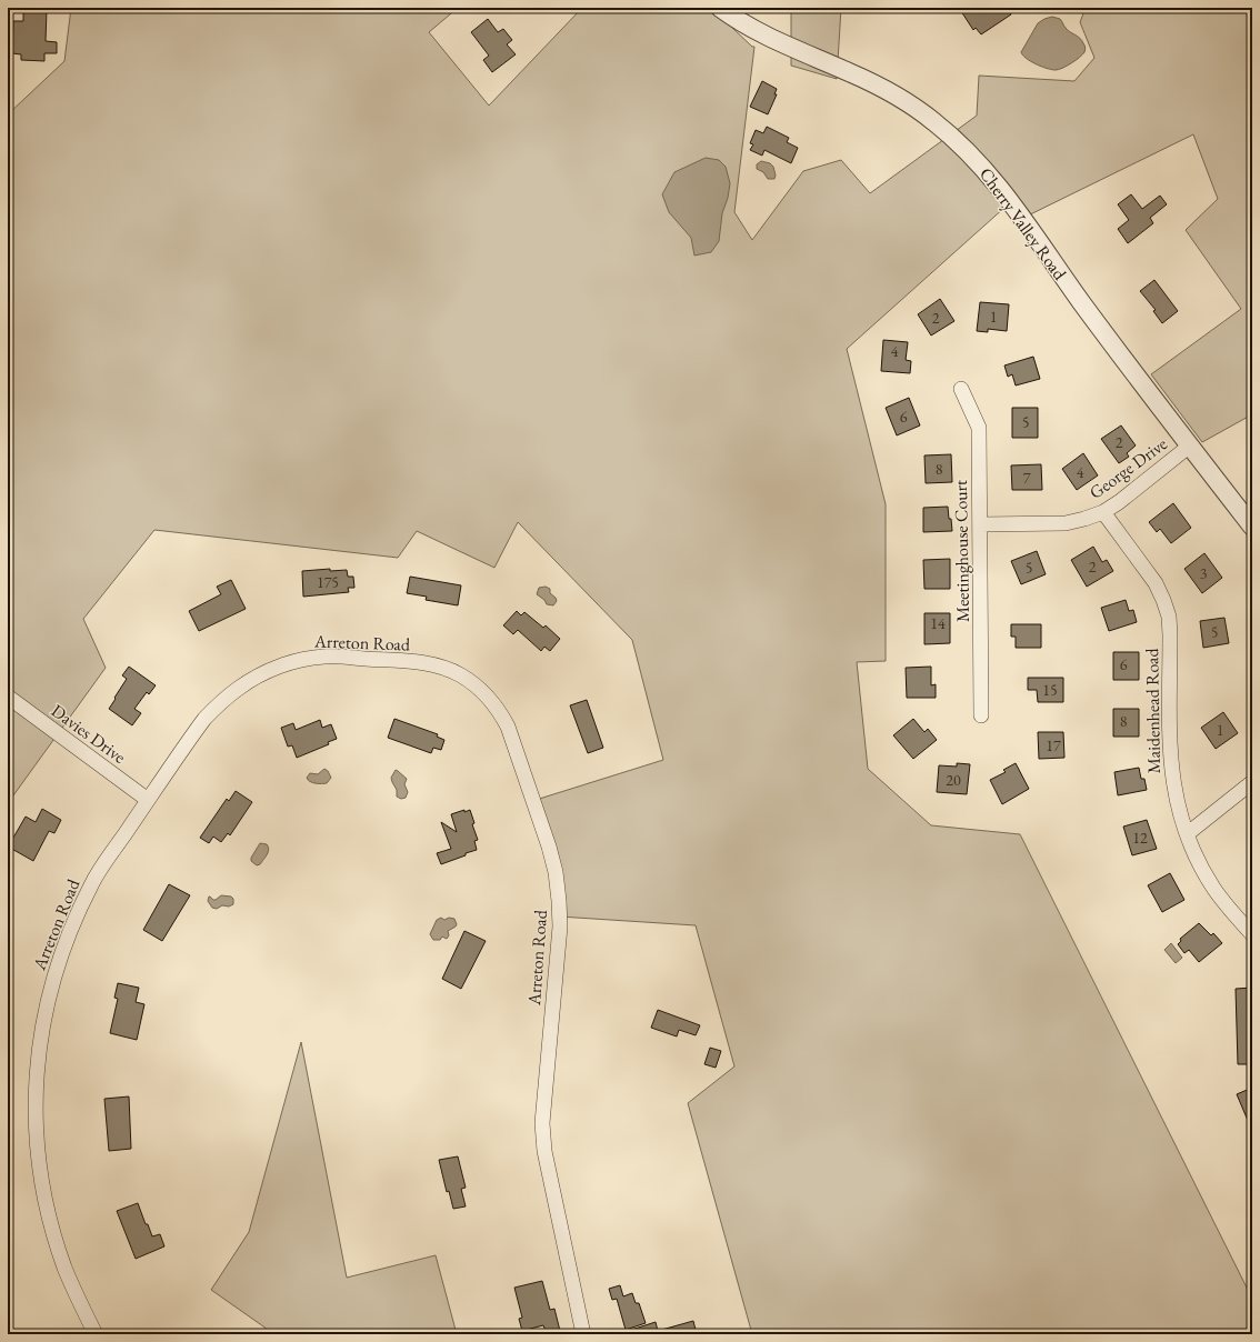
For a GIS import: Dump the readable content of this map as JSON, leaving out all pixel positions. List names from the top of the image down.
{
  "streets": {
    "street": [
      "Cherry Valley Road",
      "George Drive",
      "Meetinghouse Court",
      "Arreton Road",
      "Maidenhead Road",
      "Davies Drive"
    ]
  },
  "crossings": [
    ["Cherry Valley Road", "George Drive"],
    ["George Drive", "Meetinghouse Court"],
    ["George Drive", "Maidenhead Road"],
    ["Arreton Road", "Davies Drive"]
  ],
  "house_numbers": [
    "1",
    "2",
    "4",
    "6",
    "5",
    "2",
    "8",
    "4",
    "7",
    "2",
    "5",
    "3",
    "175",
    "14",
    "5",
    "6",
    "15",
    "8",
    "1",
    "17",
    "20",
    "12"
  ]
}
